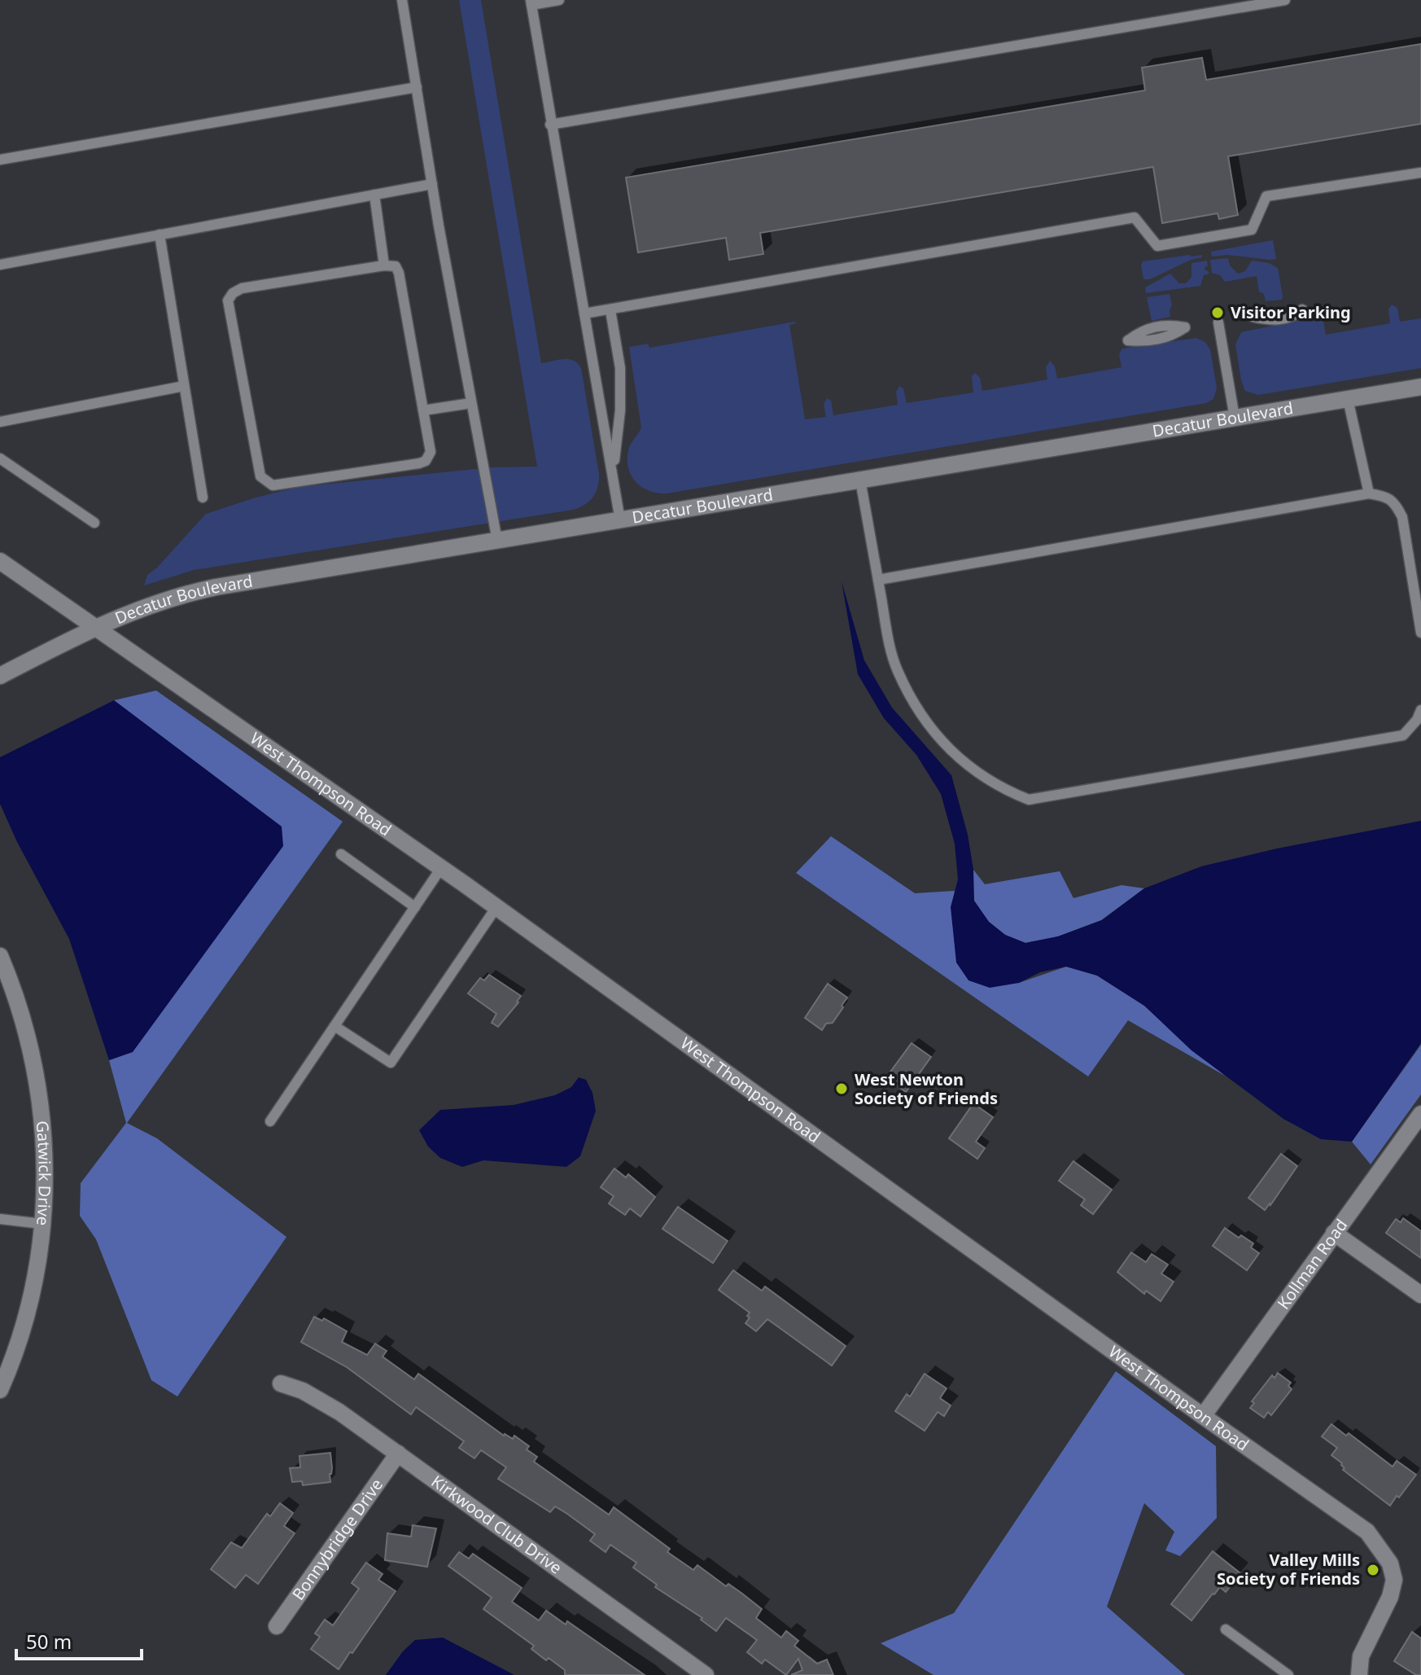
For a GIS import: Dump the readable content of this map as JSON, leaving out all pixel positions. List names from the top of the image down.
{
  "streets": {
    "street": [
      "Decatur Boulevard",
      "West Thompson Road",
      "Gatwick Drive",
      "Kollman Road",
      "Kirkwood Club Drive",
      "Bonnybridge Drive"
    ]
  },
  "crossings": [
    ["Decatur Boulevard", "West Thompson Road"],
    ["West Thompson Road", "Kollman Road"],
    ["Kirkwood Club Drive", "Bonnybridge Drive"]
  ],
  "places": ["Visitor Parking", "West Newton Society of Friends", "Valley Mills Society of Friends"],
  "scale_bar": "50 m"
}
